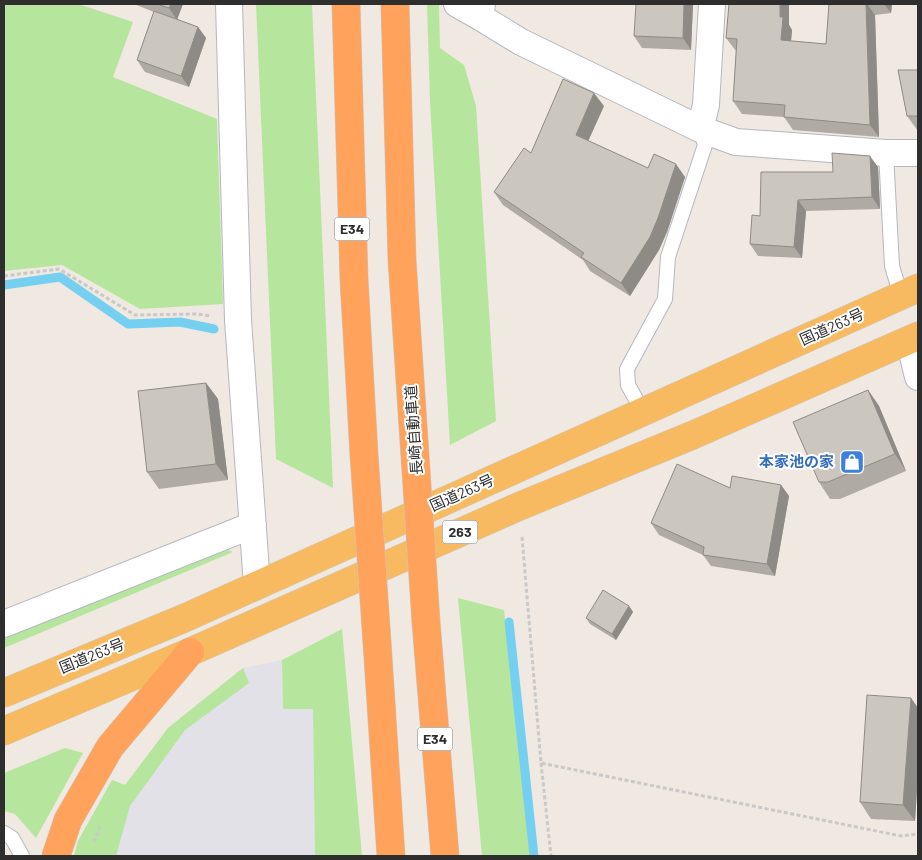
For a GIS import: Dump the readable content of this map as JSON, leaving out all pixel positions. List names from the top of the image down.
{
  "streets": {
    "highway": [
      "E34",
      "国道263号",
      "長崎自動車道",
      "263"
    ]
  },
  "places": {
    "shop": ["本家池の家"]
  }
}
